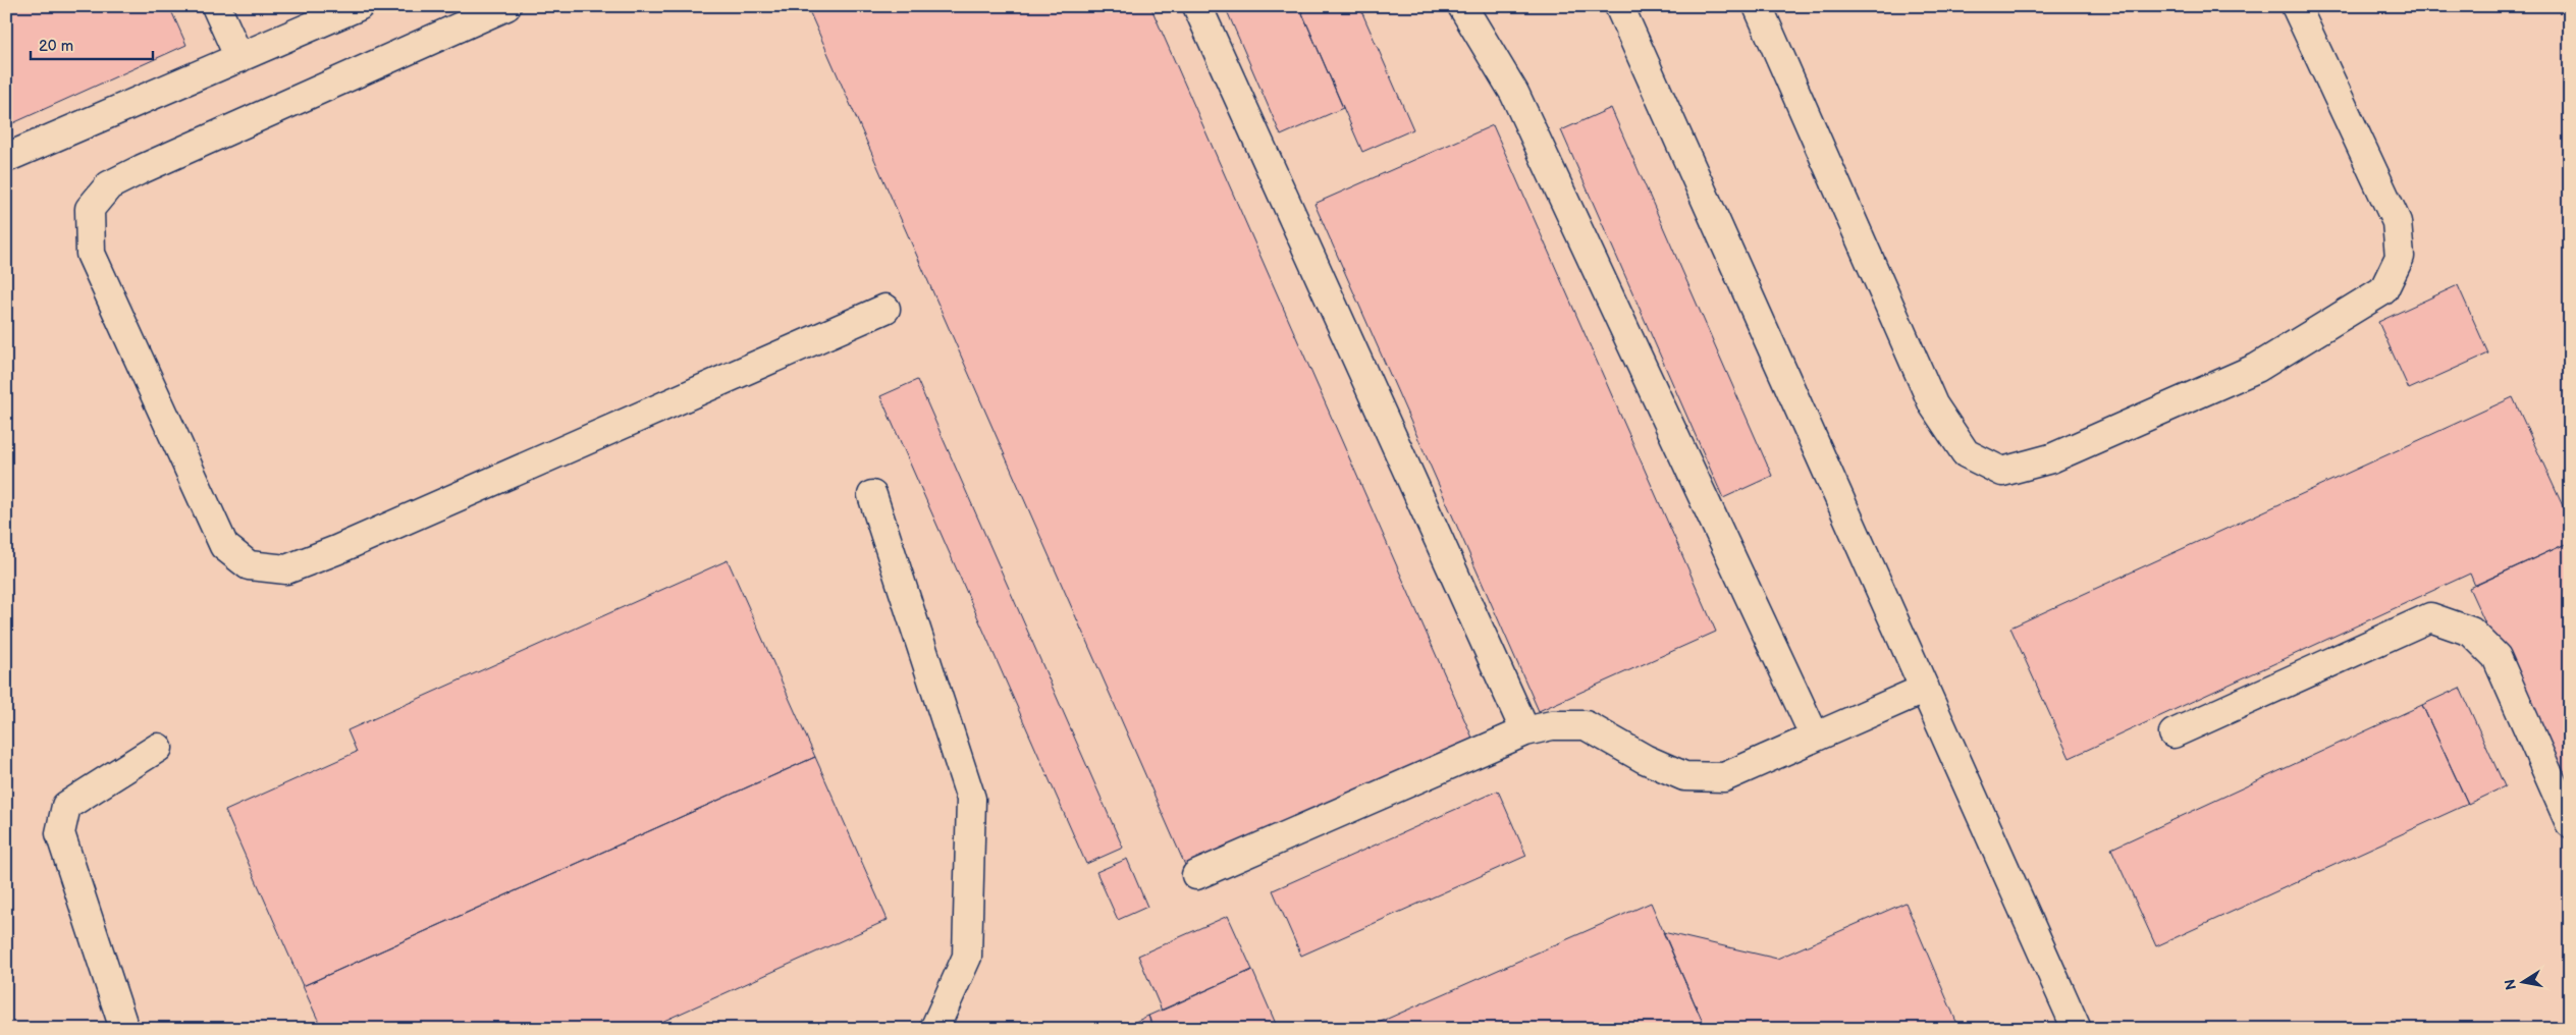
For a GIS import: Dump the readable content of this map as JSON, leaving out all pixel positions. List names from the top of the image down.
{
  "scale_bar": "20 m",
  "north": "left"
}
